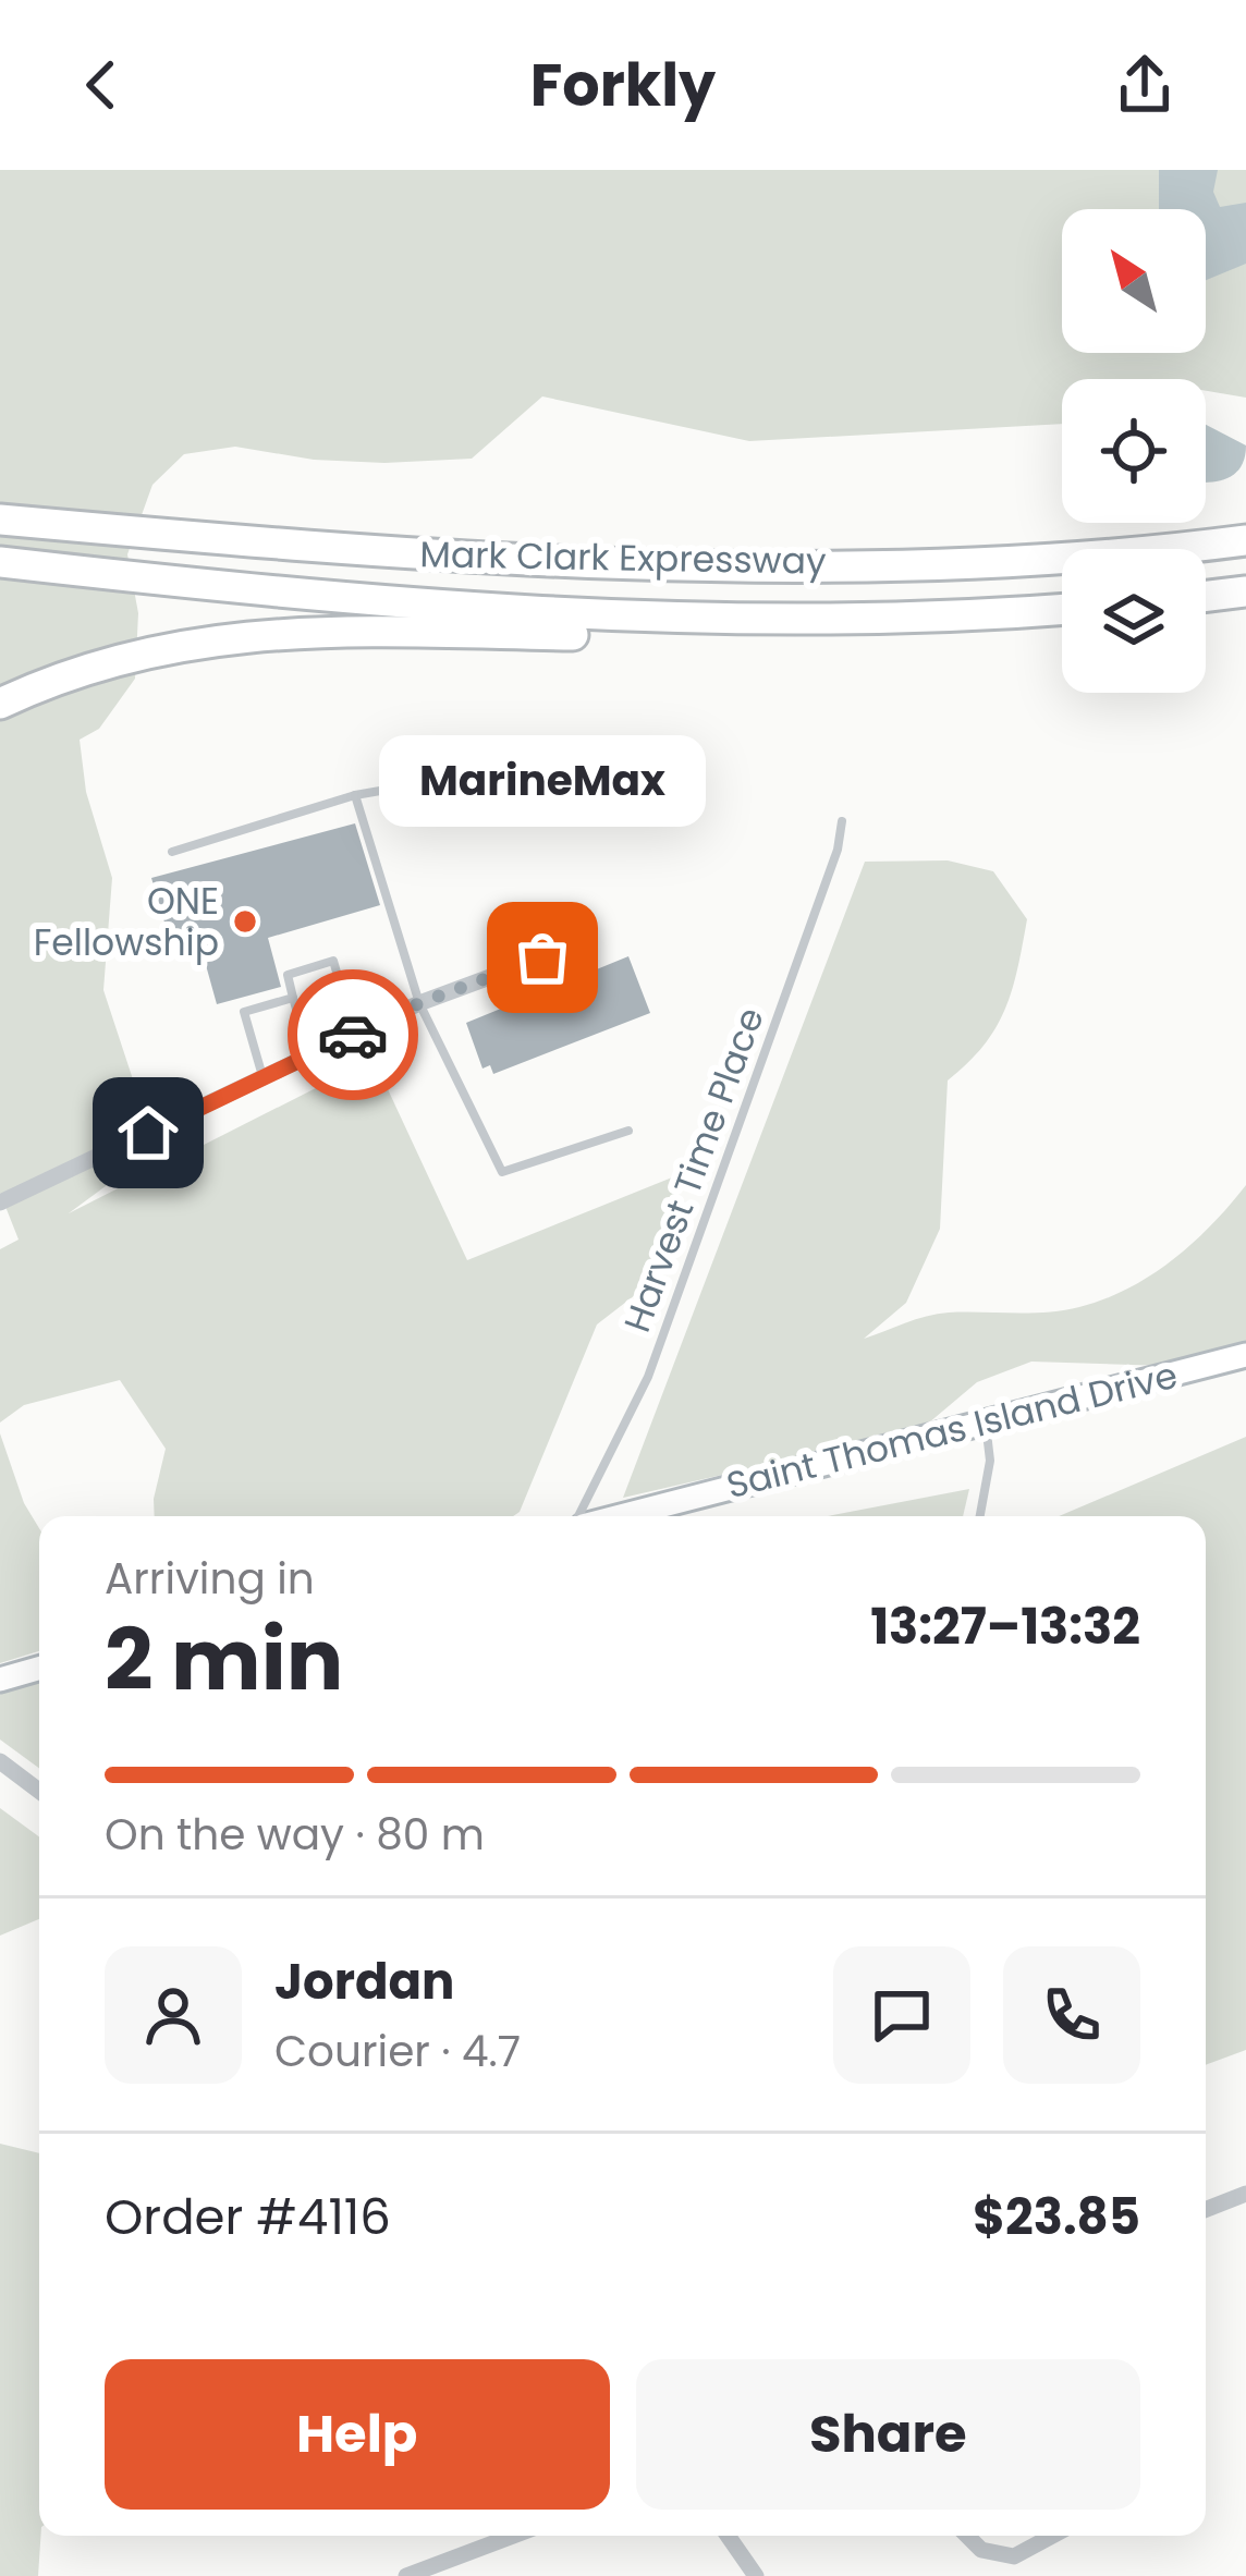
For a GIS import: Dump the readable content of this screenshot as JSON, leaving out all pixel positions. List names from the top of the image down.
{
  "streets": {
    "highway": ["Mark Clark Expressway"],
    "main road": ["Saint Thomas Island Drive"],
    "lane": ["Harvest Time Place"]
  },
  "places": ["ONE Fellowship", "MarineMax"],
  "north": "top left",
  "page": {
    "header": "Forkly",
    "bubble": "MarineMax",
    "heading": ["2 min", "Arriving in", "13:27–13:32"],
    "panel": [
      "Jordan",
      "Courier · 4.7",
      "Order #4116",
      "$23.85"
    ],
    "bar": "On the way · 80 m",
    "buttons": ["Help", "Share"]
  }
}
